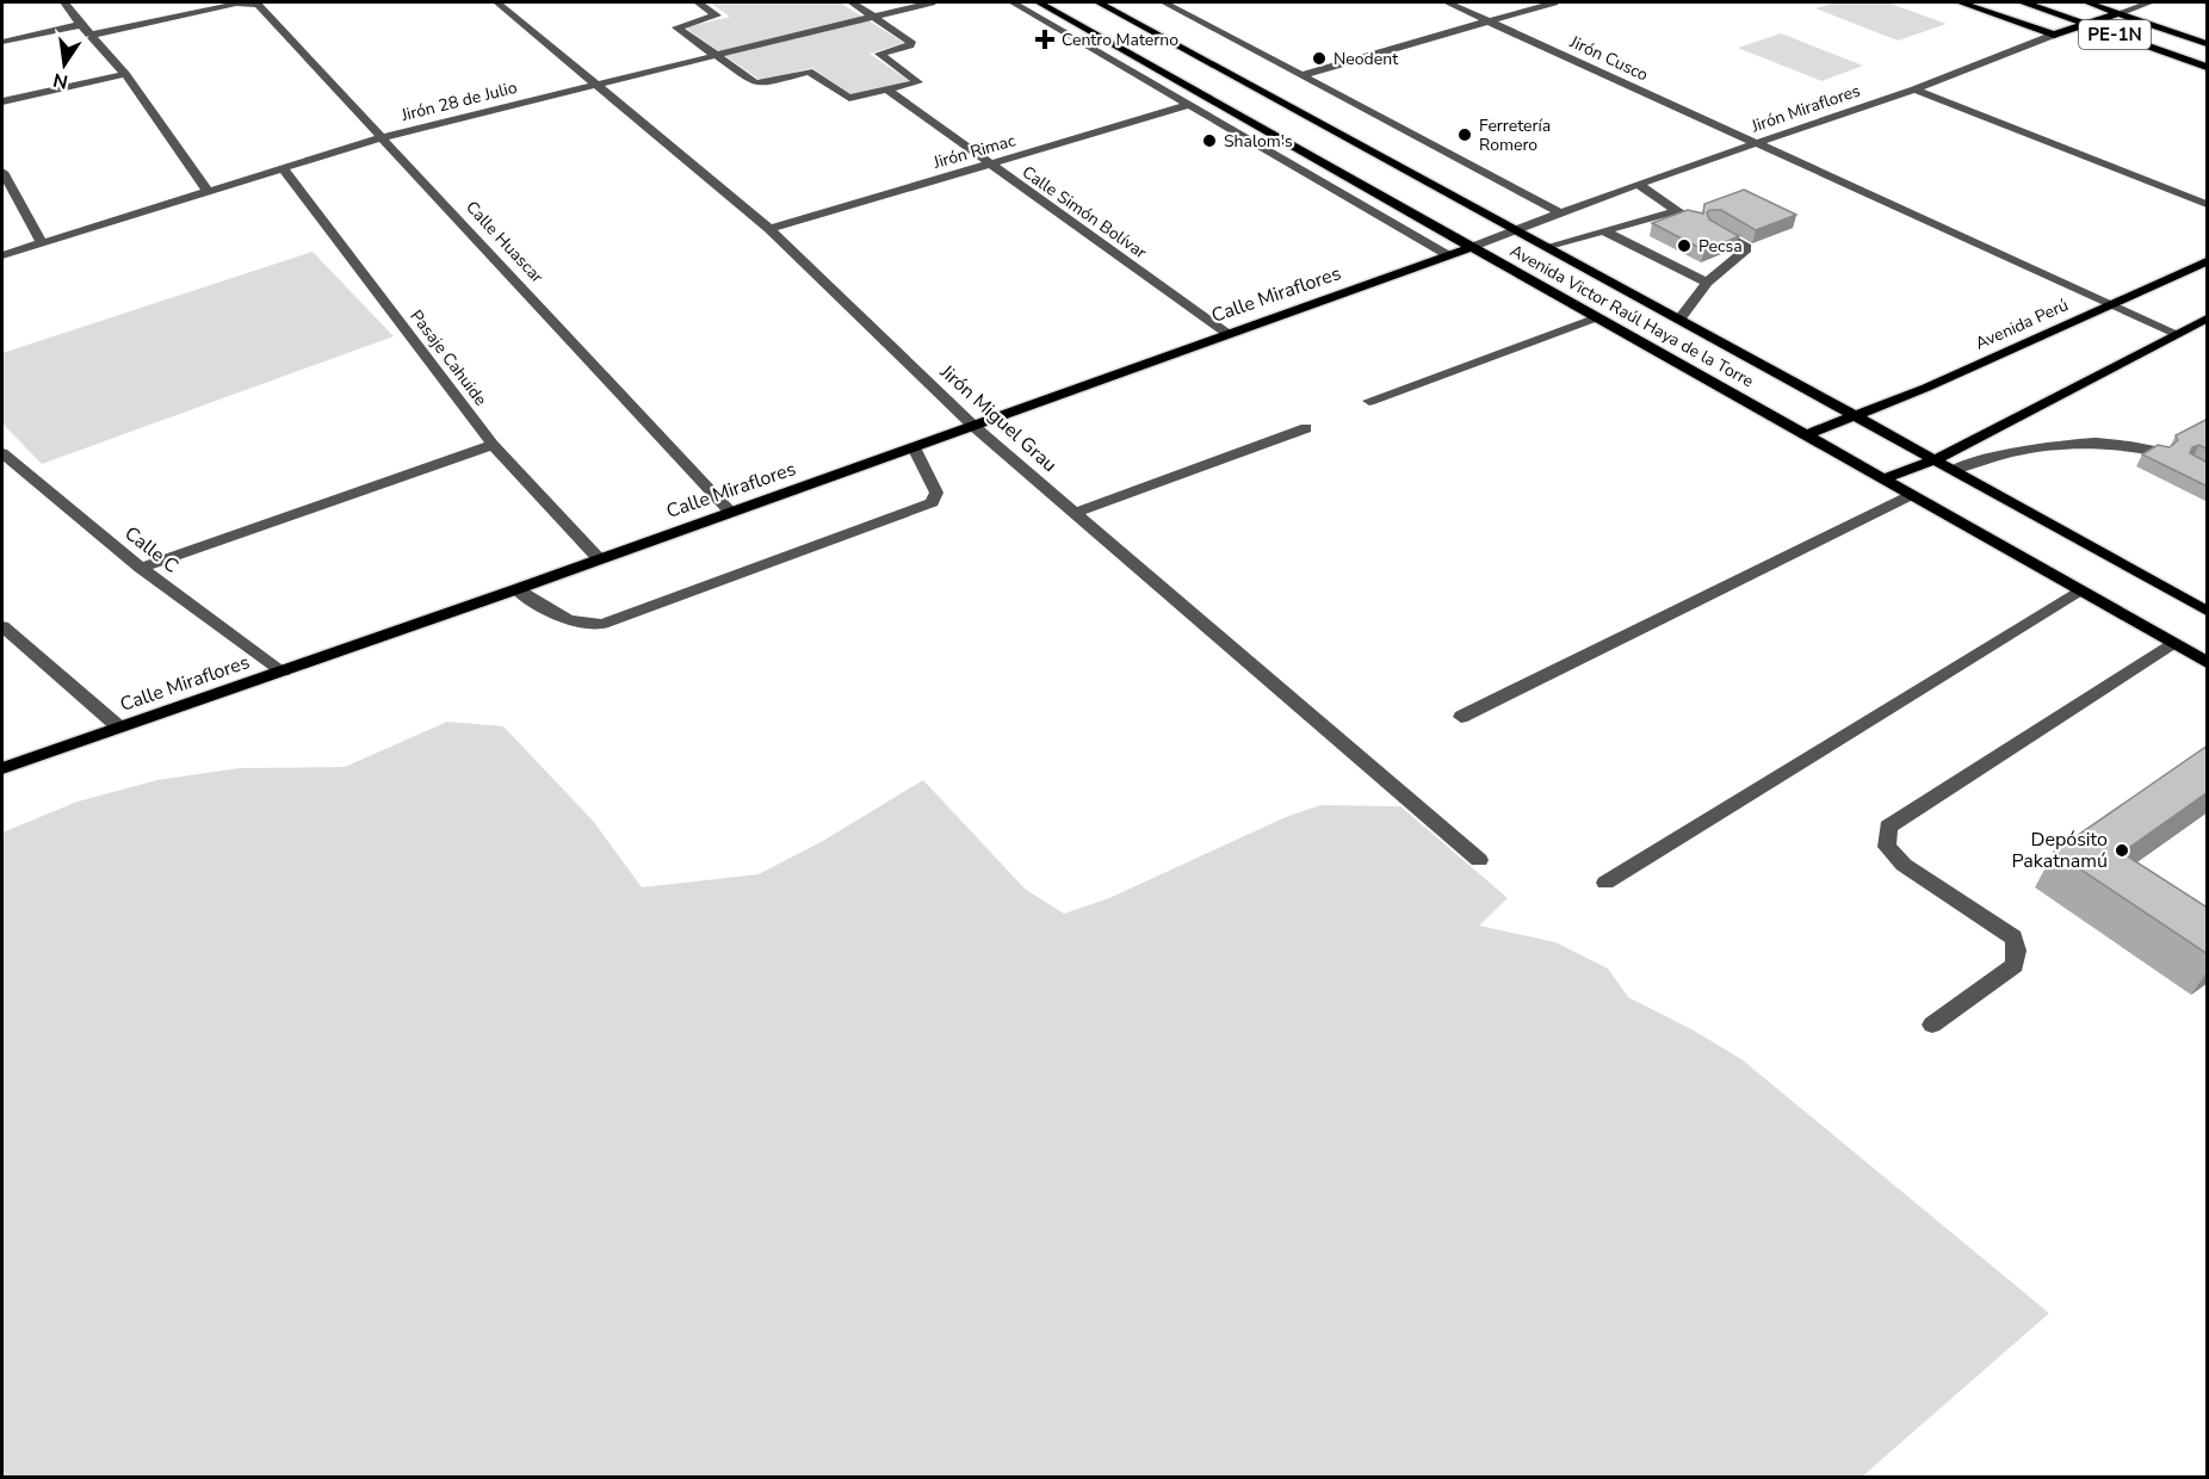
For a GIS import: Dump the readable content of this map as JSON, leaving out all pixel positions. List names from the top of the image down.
{
  "streets": {
    "highway": ["PE-1N"],
    "main road": [
      "Jirón Miraflores",
      "Calle Miraflores",
      "Avenida Victor Raúl Haya de la Torre",
      "Avenida Perú"
    ],
    "street": [
      "Jirón Cusco",
      "Jirón 28 de Julio",
      "Jirón Rimac",
      "Calle Simón Bolívar",
      "Calle Huascar",
      "Pasaje Cahuide",
      "Jirón Miguel Grau",
      "Calle C"
    ]
  },
  "crossings": [
    ["PE-1N", "Jirón Miraflores"],
    ["Jirón Cusco", "Jirón Miraflores"],
    ["Jirón Cusco", "Avenida Perú"],
    ["Jirón 28 de Julio", "Calle Huascar"],
    ["Jirón 28 de Julio", "Pasaje Cahuide"],
    ["Jirón 28 de Julio", "Jirón Miguel Grau"],
    ["Jirón Miraflores", "Calle Miraflores"],
    ["Jirón Miraflores", "Avenida Victor Raúl Haya de la Torre"],
    ["Jirón Rimac", "Calle Simón Bolívar"],
    ["Jirón Rimac", "Jirón Miguel Grau"],
    ["Calle Simón Bolívar", "Calle Miraflores"],
    ["Calle Huascar", "Calle Miraflores"],
    ["Calle Miraflores", "Avenida Victor Raúl Haya de la Torre"],
    ["Calle Miraflores", "Pasaje Cahuide"],
    ["Calle Miraflores", "Jirón Miguel Grau"],
    ["Calle Miraflores", "Calle C"],
    ["Avenida Victor Raúl Haya de la Torre", "Avenida Perú"]
  ],
  "places": {
    "health": ["Centro Materno"],
    "other": [
      "Neodent",
      "Ferretería Romero",
      "Shalom's",
      "Pecsa",
      "Depósito Pakatnamú"
    ]
  },
  "north": "bottom"
}
